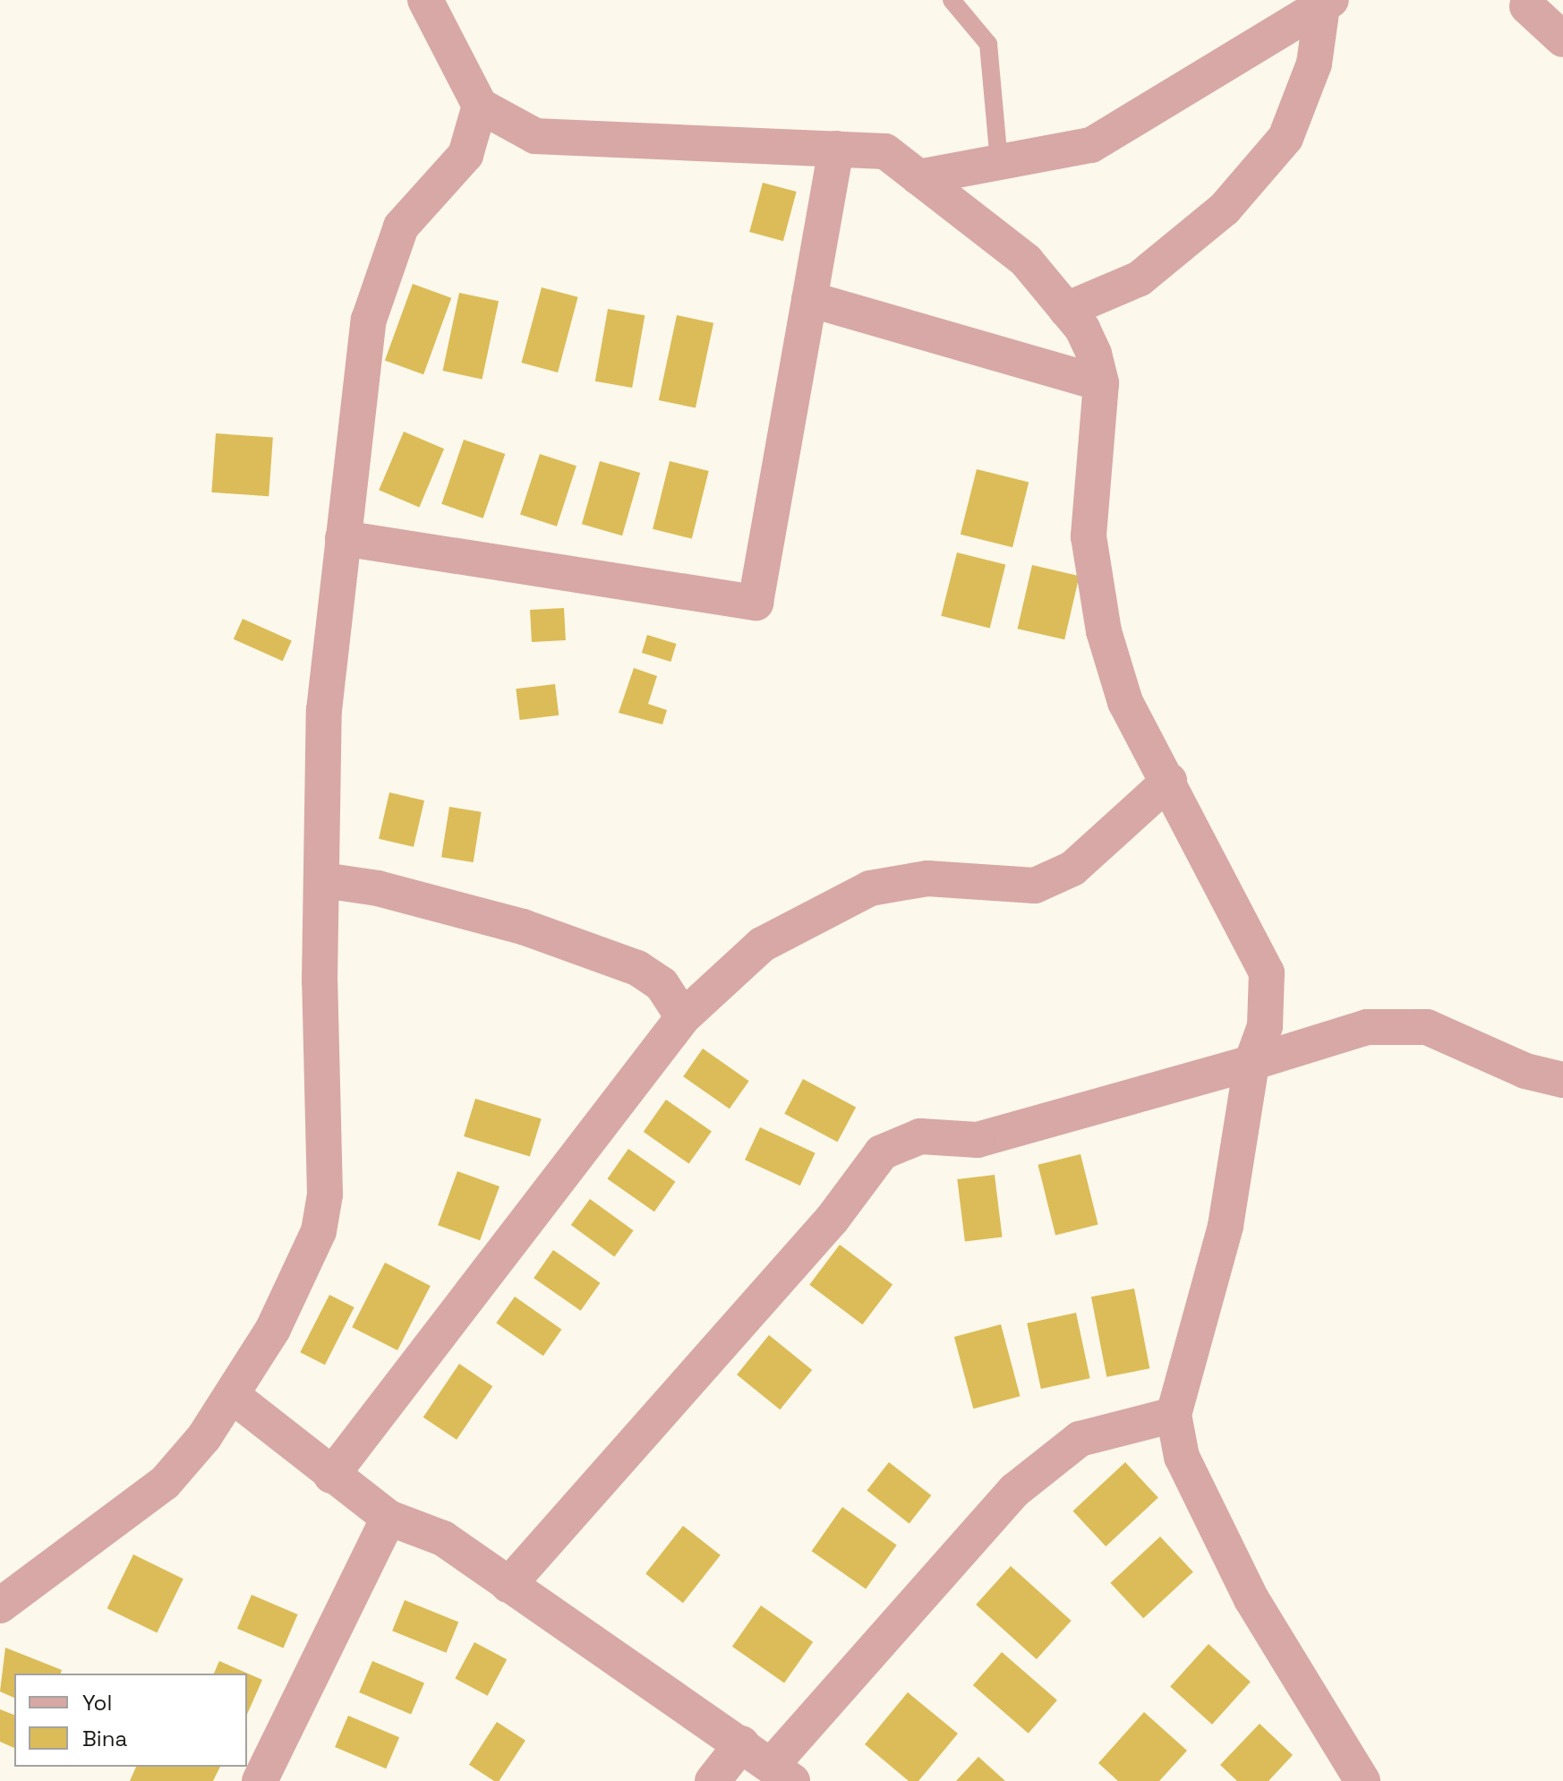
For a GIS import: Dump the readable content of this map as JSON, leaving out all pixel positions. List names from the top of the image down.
{
  "legend": ["Yol", "Bina"]
}
